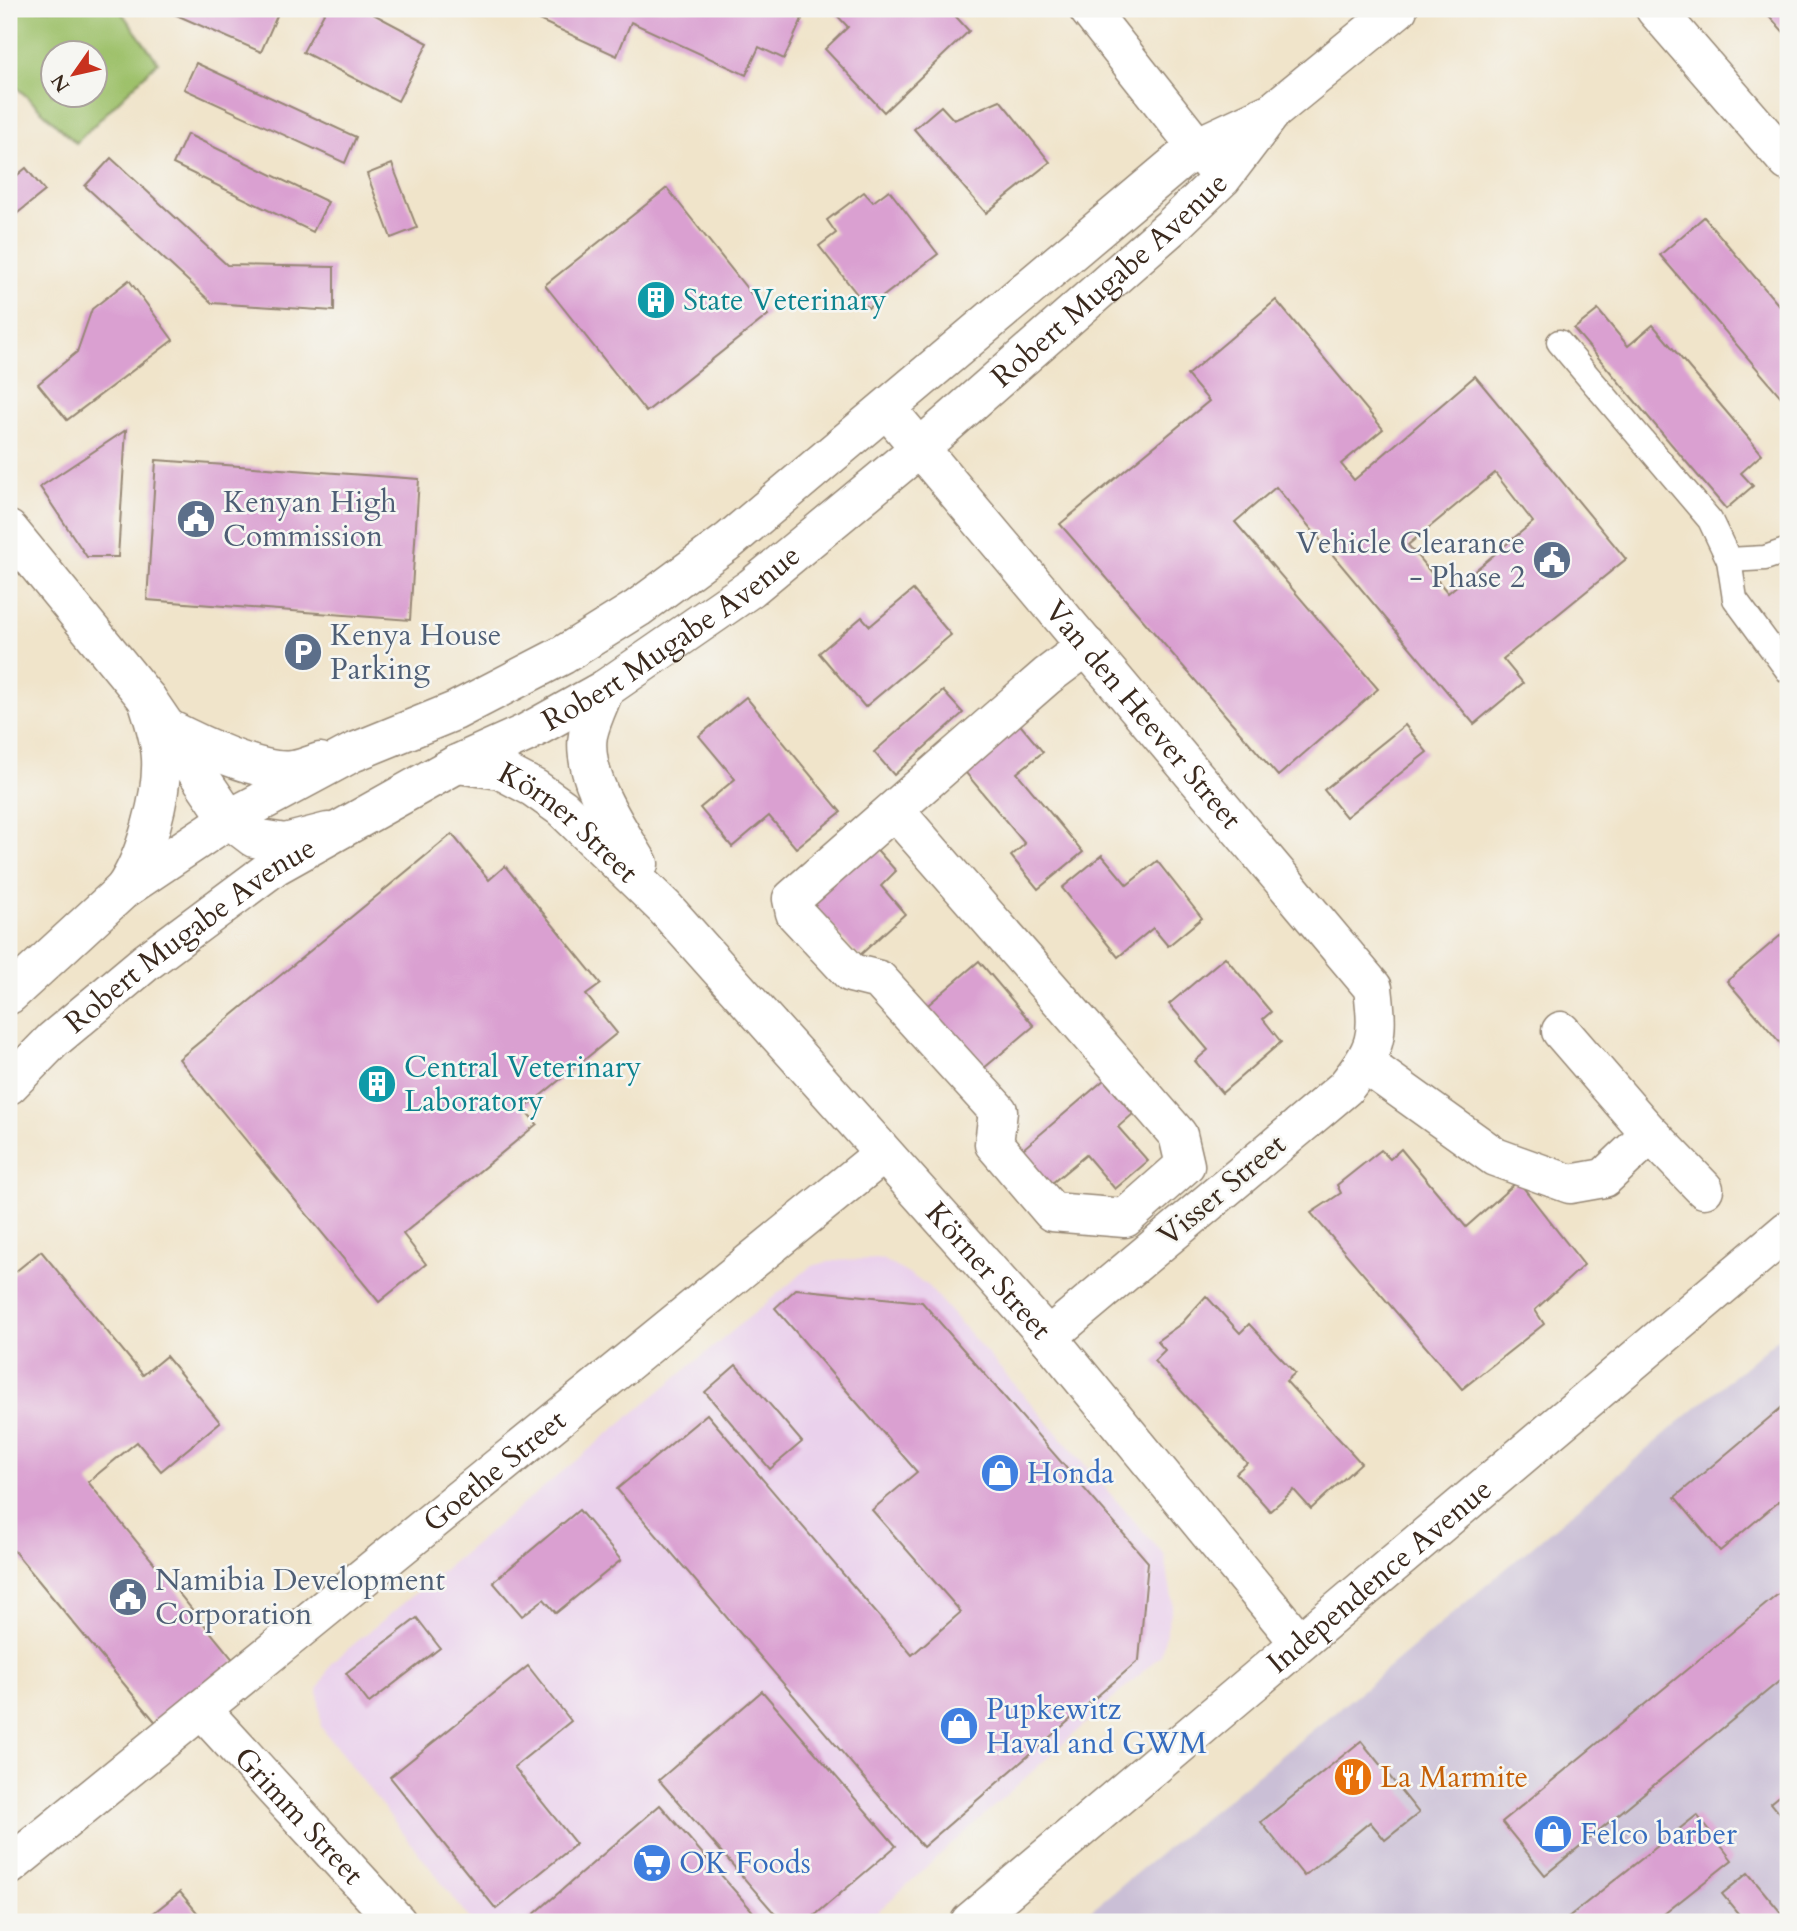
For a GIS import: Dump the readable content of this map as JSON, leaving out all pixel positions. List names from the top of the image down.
{
  "streets": {
    "street": [
      "Robert Mugabe Avenue",
      "Van den Heever Street",
      "Körner Street",
      "Visser Street",
      "Goethe Street",
      "Independence Avenue",
      "Grimm Street"
    ]
  },
  "crossings": [
    ["Robert Mugabe Avenue", "Van den Heever Street"],
    ["Robert Mugabe Avenue", "Körner Street"],
    ["Van den Heever Street", "Visser Street"],
    ["Körner Street", "Visser Street"],
    ["Körner Street", "Goethe Street"],
    ["Körner Street", "Independence Avenue"],
    ["Goethe Street", "Grimm Street"]
  ],
  "places": {
    "building": ["State Veterinary", "Central Veterinary Laboratory"],
    "public building": ["Kenyan High Commission", "Vehicle Clearance - Phase 2", "Namibia Development Corporation"],
    "parking": ["Kenya House Parking"],
    "shop": ["Honda", "Pupkewitz Haval and GWM", "Felco barber"],
    "restaurant": ["La Marmite"],
    "supermarket": ["OK Foods"]
  },
  "north": "bottom left"
}
